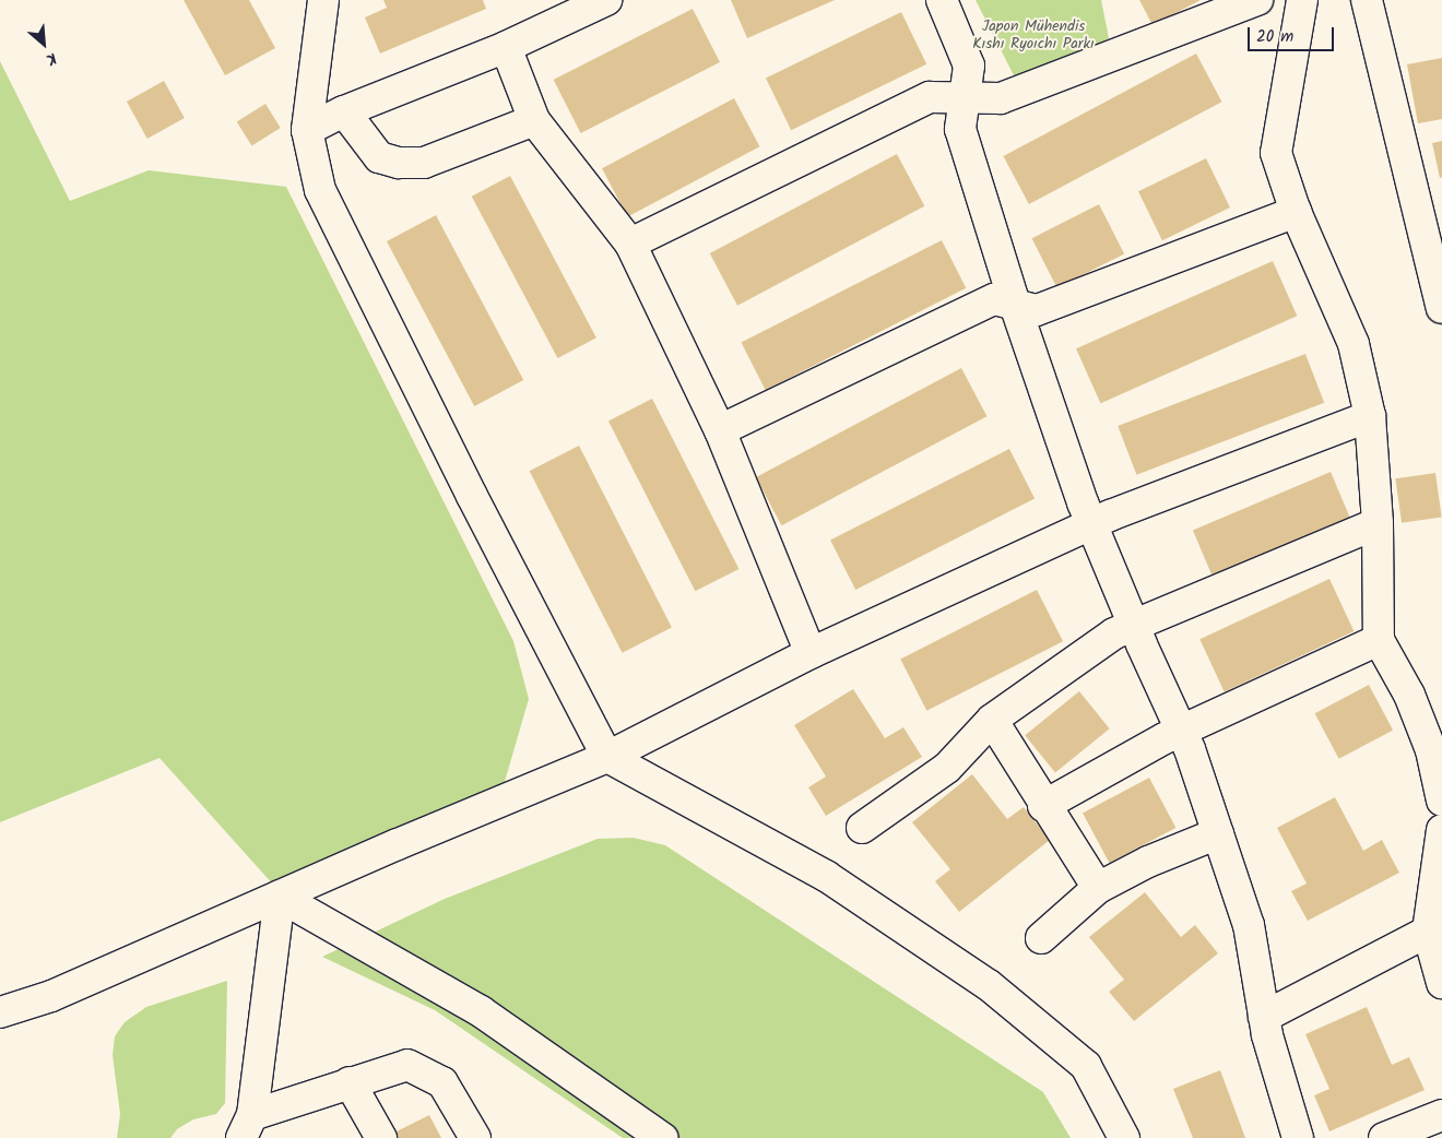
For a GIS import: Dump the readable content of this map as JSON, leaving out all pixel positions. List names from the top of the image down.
{
  "parks": ["Japon Mühendis Kıshı Ryoıchı Parkı"],
  "scale_bar": "20 m",
  "north": "bottom right"
}
